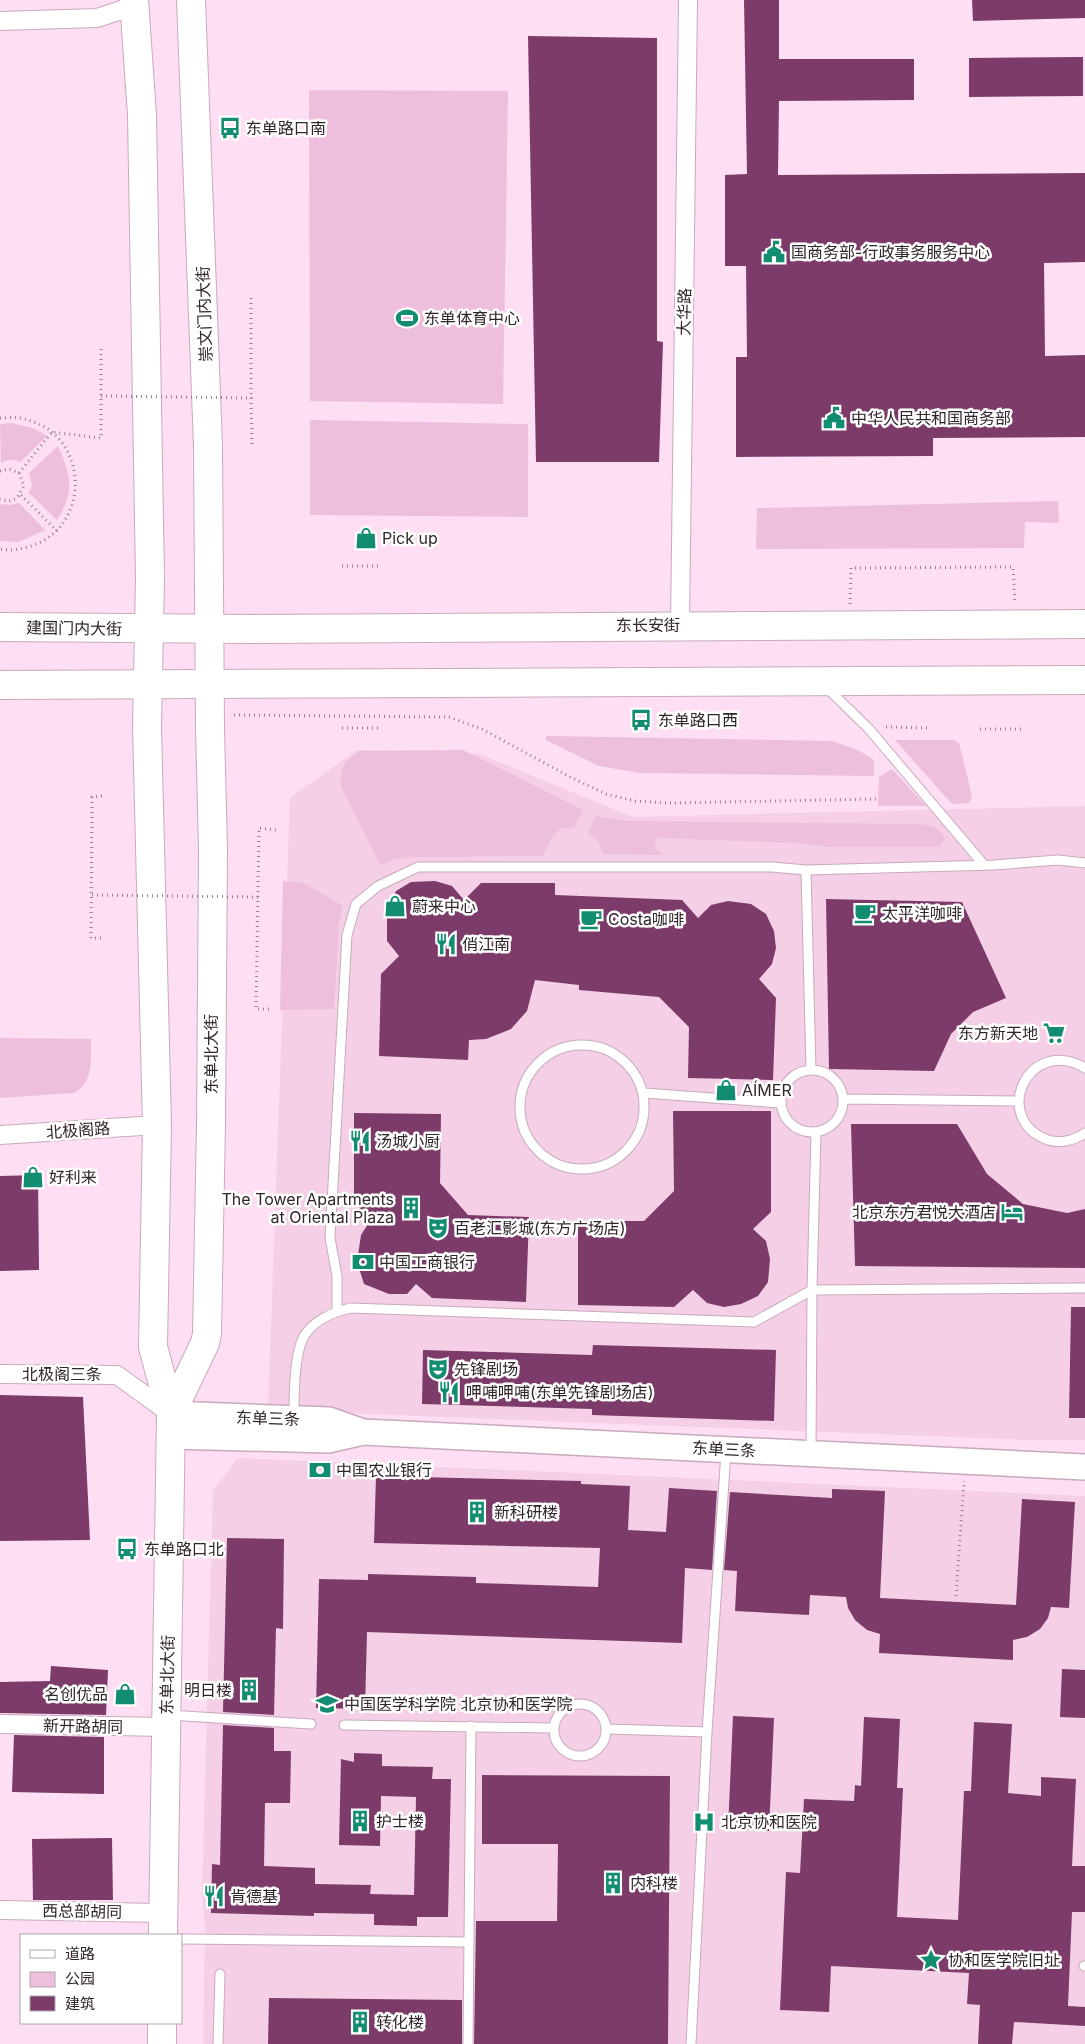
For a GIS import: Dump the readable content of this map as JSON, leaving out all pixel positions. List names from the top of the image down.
{
  "streets": {
    "main road": [
      "崇文门内大街",
      "东长安街",
      "建国门内大街",
      "东单北大街"
    ],
    "street": [
      "大华路",
      "北极阁路",
      "北极阁三条",
      "东单三条",
      "新开路胡同",
      "西总部胡同"
    ]
  },
  "crossings": [
    ["大华路", "东长安街"],
    ["崇文门内大街", "东长安街"],
    ["崇文门内大街", "东单北大街"],
    ["东长安街", "建国门内大街"],
    ["东长安街", "东单北大街"],
    ["建国门内大街", "东单北大街"],
    ["东单北大街", "北极阁路"],
    ["东单北大街", "北极阁三条"],
    ["东单北大街", "东单三条"],
    ["东单北大街", "新开路胡同"],
    ["东单北大街", "西总部胡同"],
    ["北极阁三条", "东单三条"]
  ],
  "places": {
    "bus stop": ["东单路口南", "东单路口西", "东单路口北"],
    "public building": ["国商务部-行政事务服务中心", "中华人民共和国商务部"],
    "sports": ["东单体育中心"],
    "shop": [
      "Pick up",
      "蔚来中心",
      "AÍMER",
      "好利来",
      "名创优品"
    ],
    "cafe": ["太平洋咖啡", "Costa咖啡"],
    "restaurant": [
      "俏江南",
      "汤城小厨",
      "呷哺呷哺(东单先锋剧场店)",
      "肯德基"
    ],
    "supermarket": ["东方新天地"],
    "building": [
      "The Tower Apartments at Oriental Plaza",
      "新科研楼",
      "明日楼",
      "护士楼",
      "内科楼",
      "转化楼"
    ],
    "hotel": ["北京东方君悦大酒店"],
    "theatre": ["百老汇影城(东方广场店)", "先锋剧场"],
    "bank": ["中国工商银行", "中国农业银行"],
    "school or university": ["中国医学科学院 北京协和医学院"],
    "hospital": ["北京协和医院"],
    "place": ["协和医学院旧址"]
  },
  "legend": ["道路", "公园", "建筑"]
}
